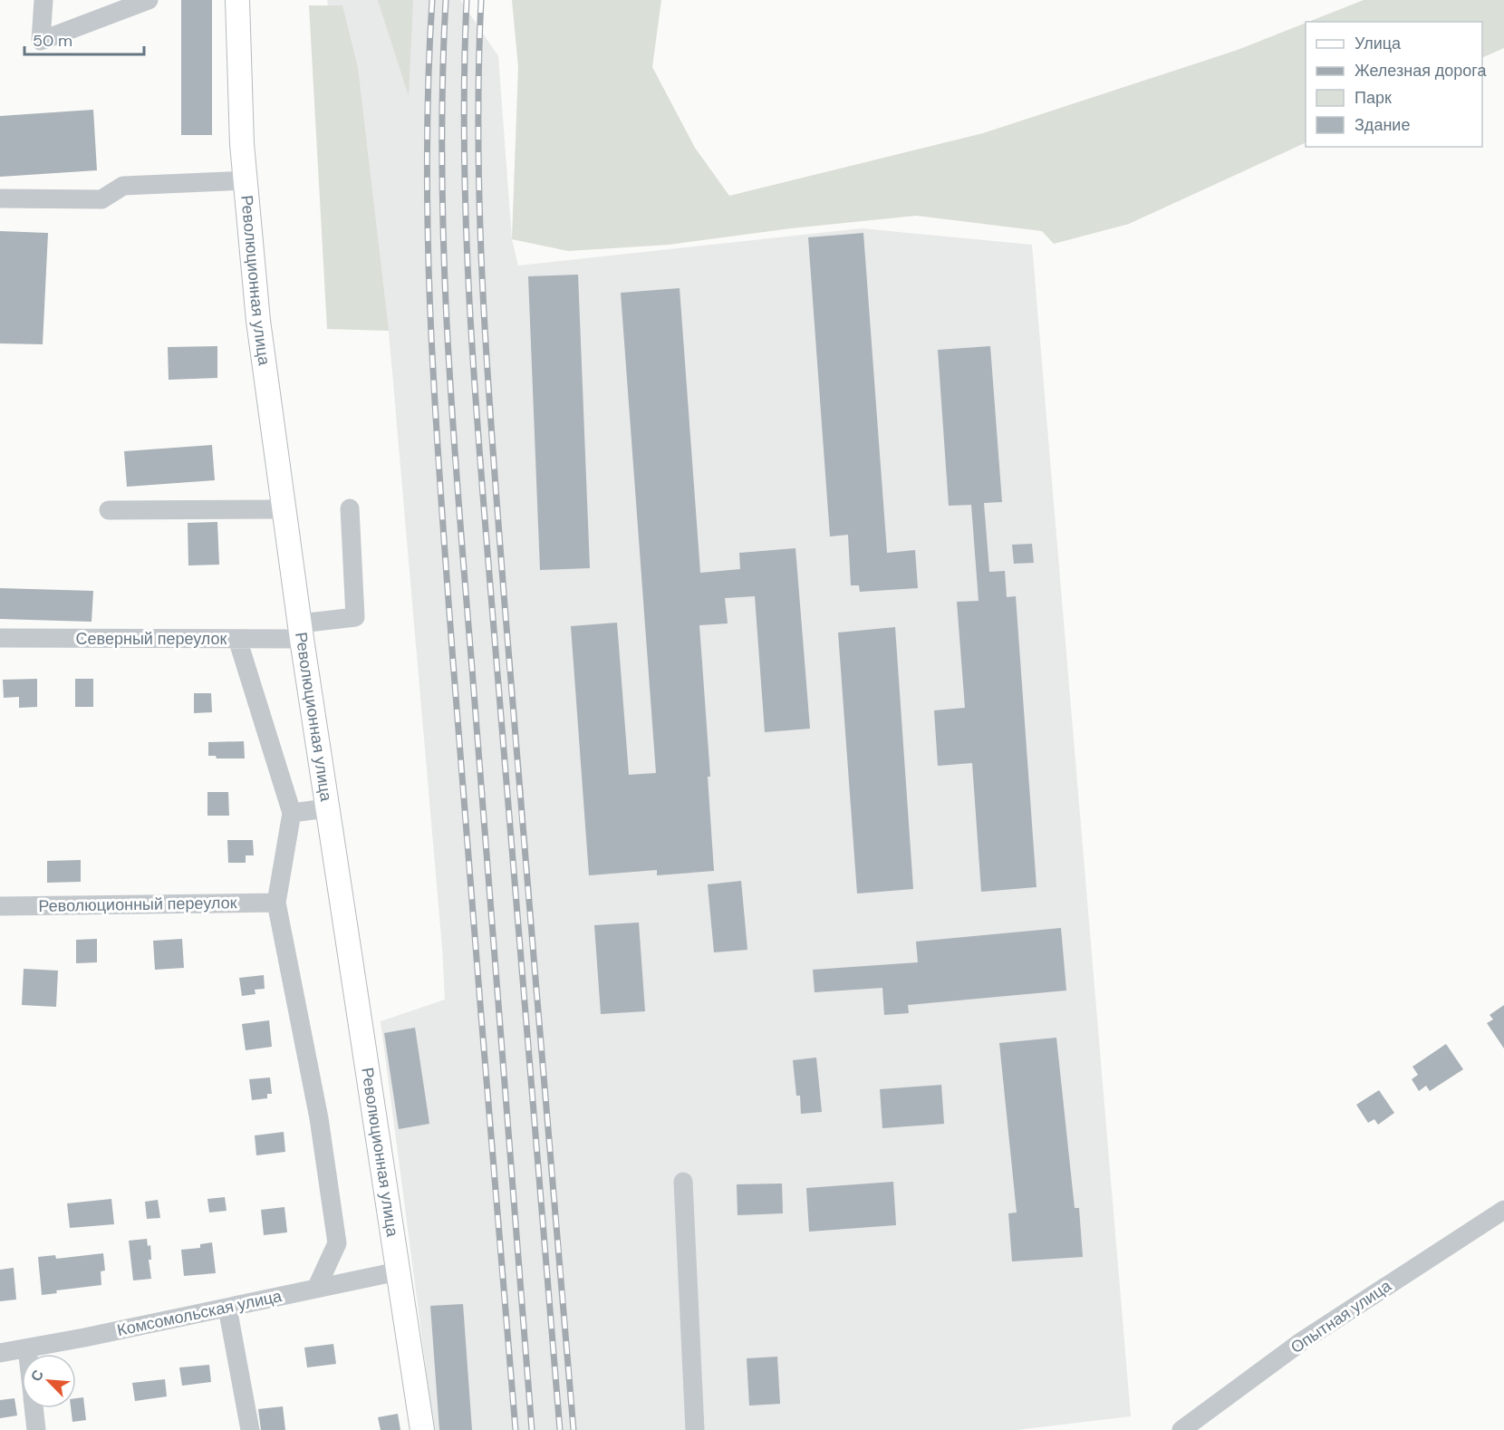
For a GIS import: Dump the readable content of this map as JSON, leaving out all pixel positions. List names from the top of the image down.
{
  "streets": {
    "main road": ["Революционная улица"],
    "street": [
      "Северный переулок",
      "Революционный переулок",
      "Комсомольская улица",
      "Опытная улица"
    ]
  },
  "crossings": [
    ["Революционная улица", "Северный переулок"],
    ["Революционная улица", "Комсомольская улица"]
  ],
  "legend": [
    "Улица",
    "Железная дорога",
    "Парк",
    "Здание"
  ],
  "scale_bar": "50 m",
  "north": "top left"
}
